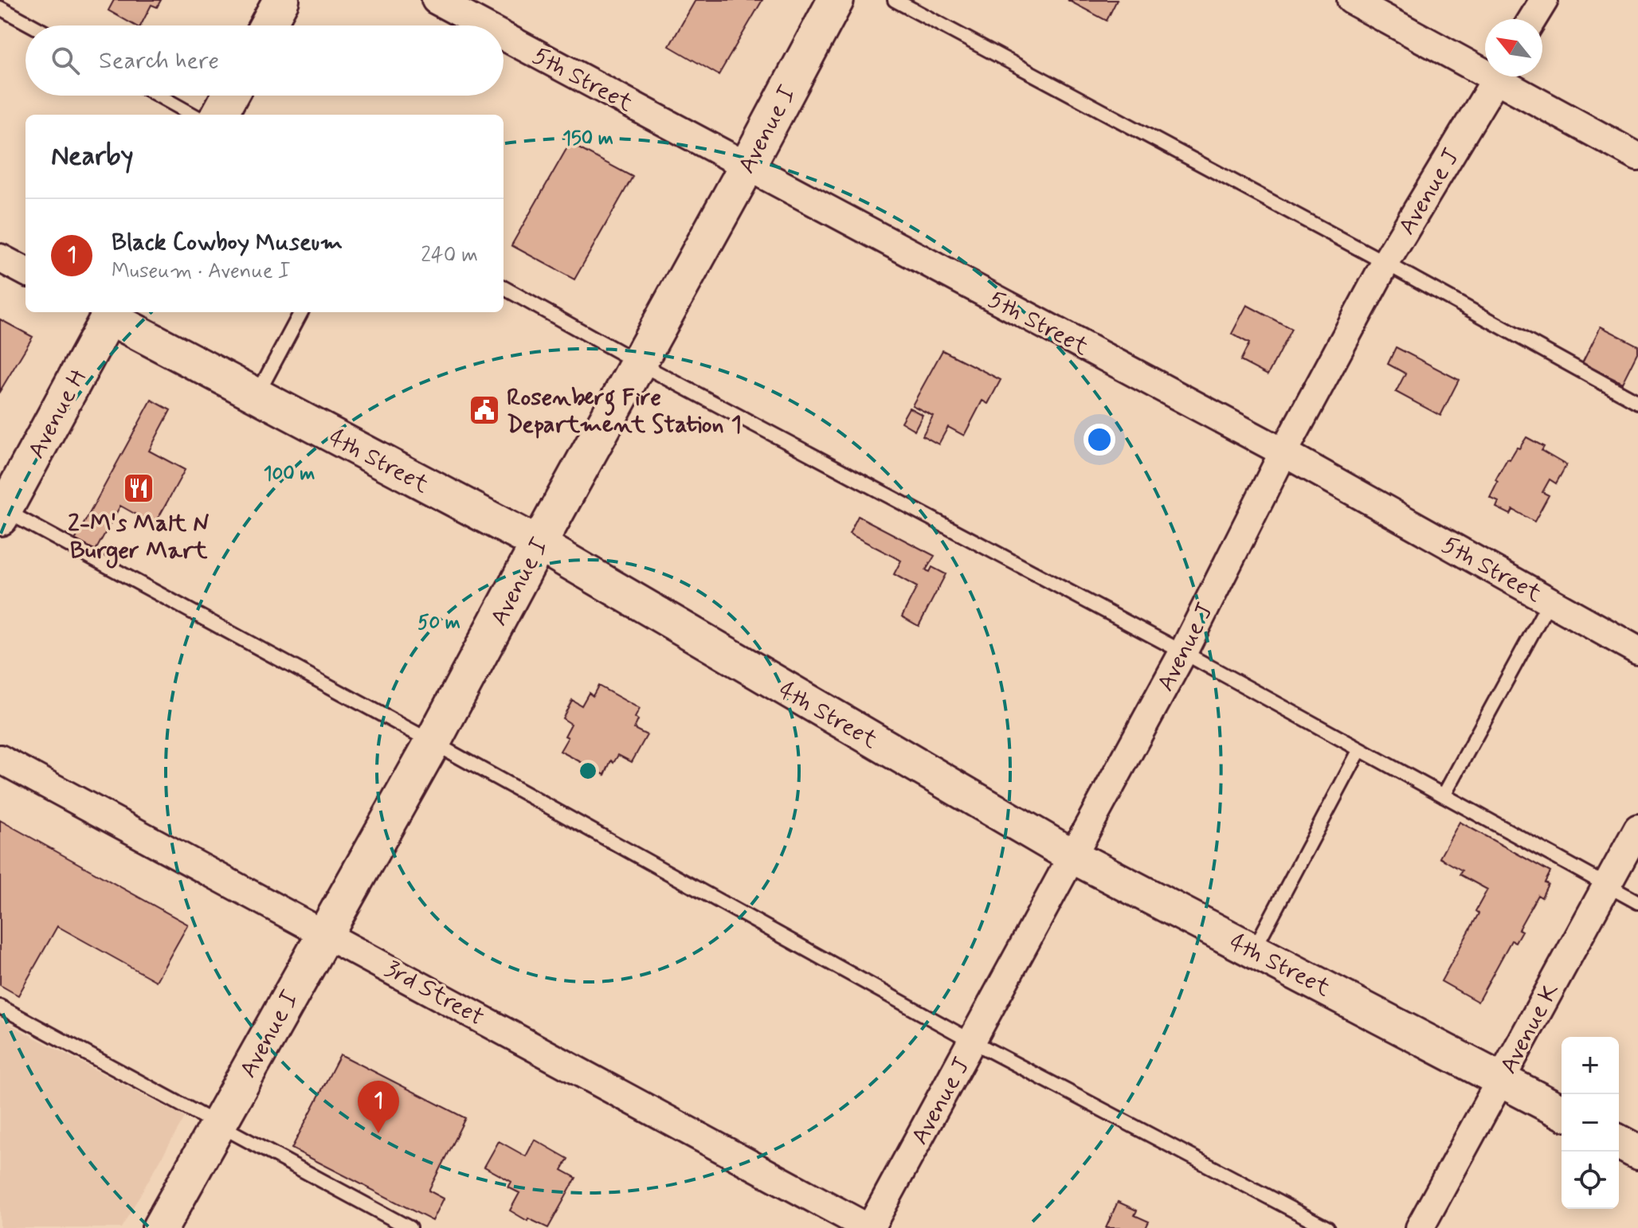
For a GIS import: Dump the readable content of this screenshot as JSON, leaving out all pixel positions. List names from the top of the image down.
{
  "streets": {
    "main road": ["Avenue I", "Avenue H"],
    "street": [
      "5th Street",
      "Avenue J",
      "4th Street",
      "3rd Street",
      "Avenue K"
    ]
  },
  "crossings": [
    ["5th Street", "Avenue I"],
    ["5th Street", "Avenue J"],
    ["Avenue I", "4th Street"],
    ["Avenue I", "3rd Street"],
    ["Avenue J", "4th Street"],
    ["Avenue J", "3rd Street"],
    ["4th Street", "Avenue K"]
  ],
  "places": {
    "public building": ["Rosenberg Fire Department Station 1"],
    "restaurant": ["2-M's Malt N Burger Mart"]
  },
  "north": "top left",
  "page": {
    "search": "Search here",
    "heading": "Nearby",
    "list": [
      {
        "mark": "1",
        "name": "Black Cowboy Museum",
        "note": "Museum · Avenue I",
        "value": "240 m"
      }
    ],
    "map_buttons": ["+", "−"],
    "pins": "1"
  },
  "rings": ["150 m", "100 m", "50 m"]
}
